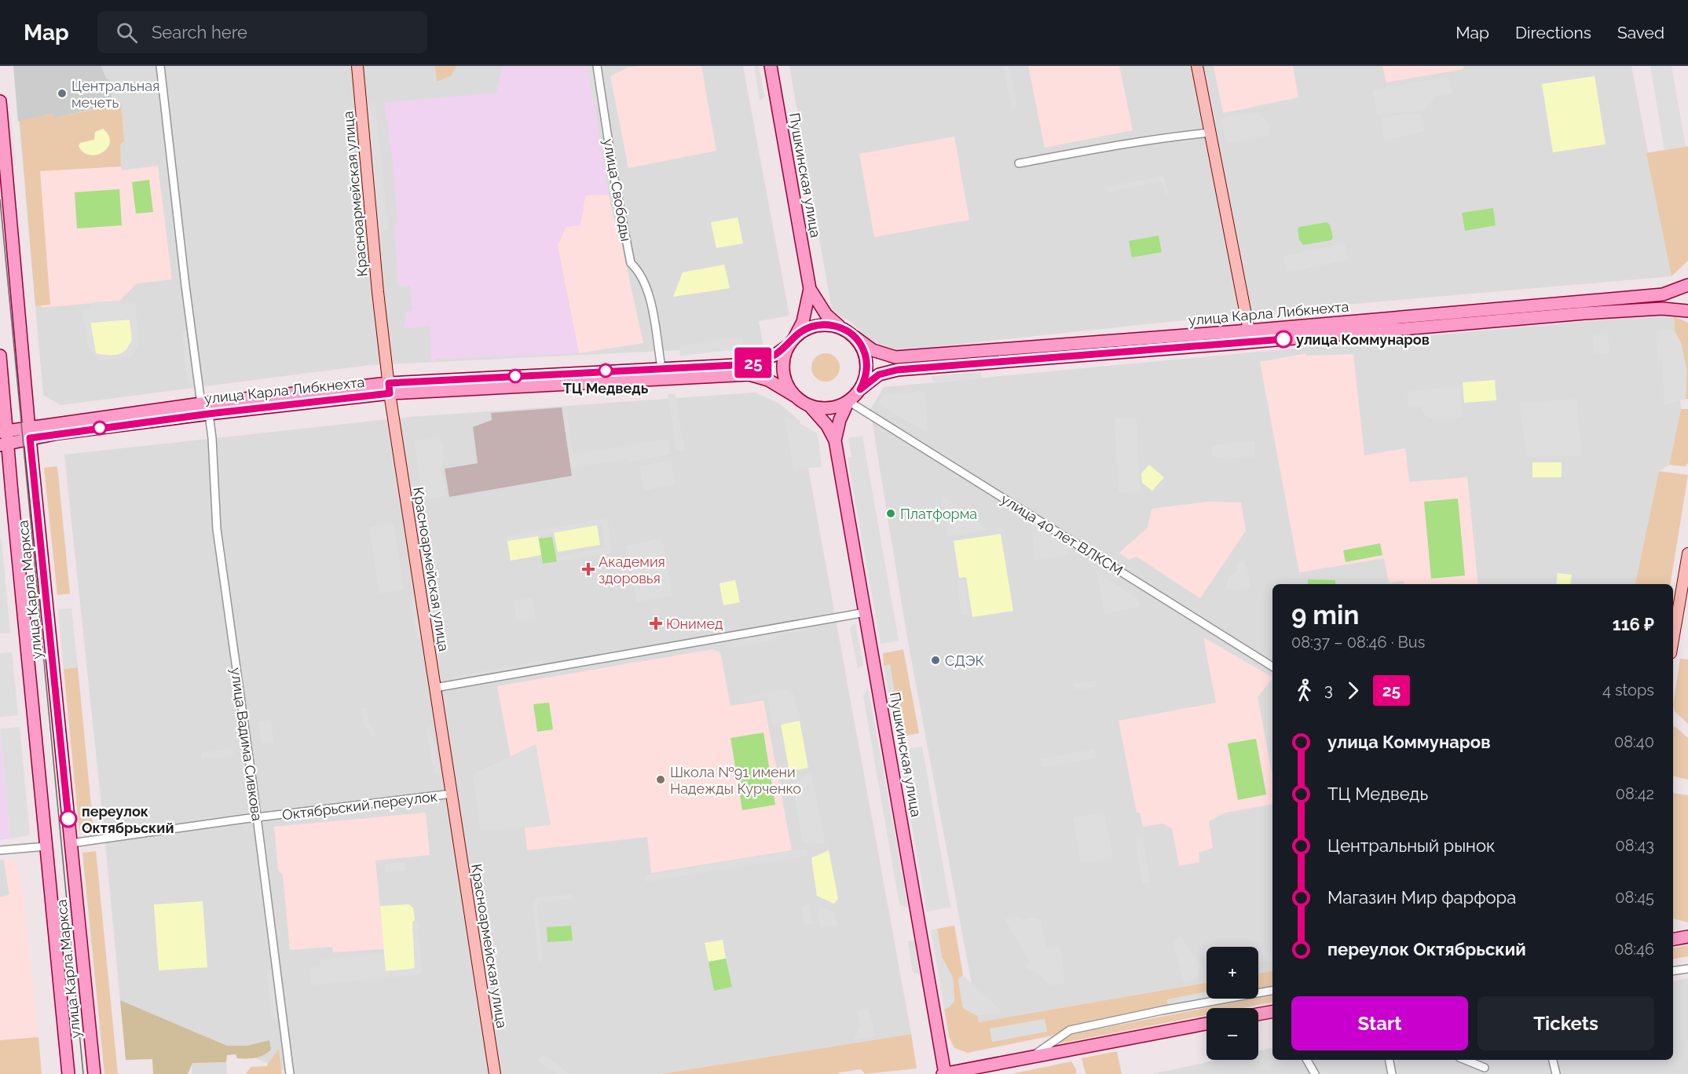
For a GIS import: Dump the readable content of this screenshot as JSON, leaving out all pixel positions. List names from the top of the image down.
{
  "streets": {
    "main road": ["Пушкинская улица", "улица Карла Либкнехта", "улица Карла Маркса"],
    "street": [
      "улица Свободы",
      "Красноармейская улица",
      "улица 40 лет ВЛКСМ",
      "улица Вадима Сивкова",
      "Октябрьский переулок"
    ]
  },
  "crossings": [
    ["Пушкинская улица", "улица Карла Либкнехта"],
    ["Пушкинская улица", "улица 40 лет ВЛКСМ"],
    ["улица Свободы", "улица Карла Либкнехта"],
    ["Красноармейская улица", "улица Карла Либкнехта"],
    ["Красноармейская улица", "Октябрьский переулок"],
    ["улица Карла Либкнехта", "улица 40 лет ВЛКСМ"],
    ["улица Карла Либкнехта", "улица Карла Маркса"],
    ["улица Карла Либкнехта", "улица Вадима Сивкова"],
    ["улица Карла Маркса", "Октябрьский переулок"],
    ["улица Вадима Сивкова", "Октябрьский переулок"]
  ],
  "places": {
    "other": [
      "Центральная мечеть",
      "улица Коммунаров",
      "ТЦ Медведь",
      "Платформа",
      "СДЭК",
      "Школа №91 имени Надежды Курченко",
      "переулок Октябрьский"
    ],
    "health": ["Академия здоровья", "Юнимед"]
  },
  "lines": ["bus line 25"],
  "page": {
    "header": "Map",
    "search": "Search here",
    "nav": ["Map", "Directions", "Saved"],
    "on_map": "25",
    "heading": ["9 min", "08:37 – 08:46 · Bus", "116 ₽"],
    "legs": ["3", "25", "4 stops"],
    "list": [
      {
        "name": "улица Коммунаров",
        "value": "08:40"
      },
      {
        "name": "ТЦ Медведь",
        "value": "08:42"
      },
      {
        "name": "Центральный рынок",
        "value": "08:43"
      },
      {
        "name": "Магазин Мир фарфора",
        "value": "08:45"
      },
      {
        "name": "переулок Октябрьский",
        "value": "08:46"
      }
    ],
    "map_buttons": ["+", "−"],
    "buttons": ["Start", "Tickets"]
  }
}
